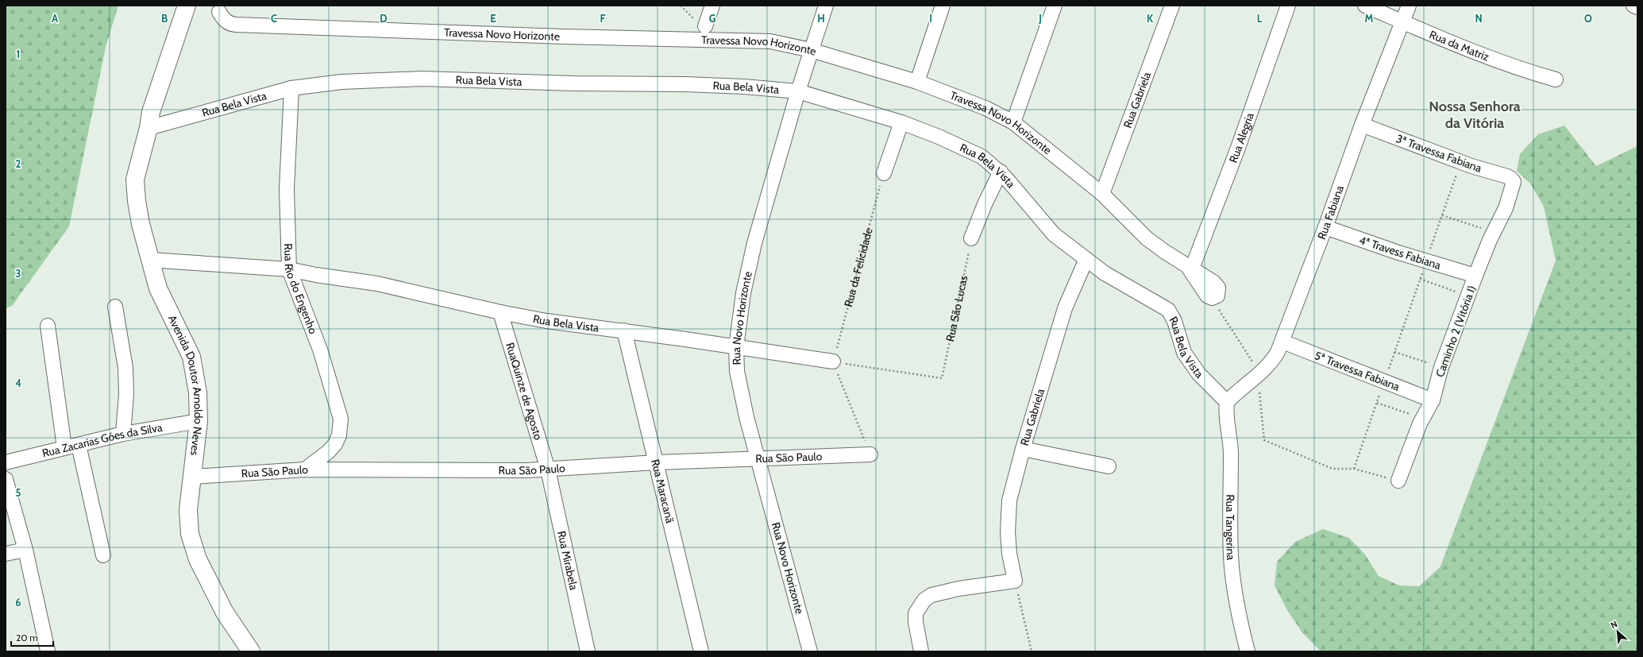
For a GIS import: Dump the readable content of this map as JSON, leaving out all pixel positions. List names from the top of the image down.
{
  "streets": {
    "main road": ["Avenida Doutor Arnoldo Neves"],
    "street": [
      "Travessa Novo Horizonte",
      "Rua da Matriz",
      "Rua Bela Vista",
      "Rua Gabriela",
      "Rua Alegria",
      "3ª Travessa Fabiana",
      "Rua Fabiana",
      "4ª Travess Fabiana",
      "Rua Rio do Engenho",
      "Rua Novo Horizonte",
      "Caminho 2 (Vitória I)",
      "5ª Travessa Fabiana",
      "RuaQuinze de Agosto",
      "Rua Zacarias Góes da Silva",
      "Rua São Paulo",
      "Rua Maracanã",
      "Rua Tangerina",
      "Rua Mirabela"
    ],
    "path": ["Rua da Felicidade", "Rua São Lucas"]
  },
  "crossings": [
    ["Travessa Novo Horizonte", "Rua Gabriela"],
    ["Travessa Novo Horizonte", "Rua Alegria"],
    ["Travessa Novo Horizonte", "Rua Novo Horizonte"],
    ["Rua da Matriz", "Rua Fabiana"],
    ["Rua Bela Vista", "Rua Gabriela"],
    ["Rua Bela Vista", "Rua Fabiana"],
    ["Rua Bela Vista", "Rua da Felicidade"],
    ["Rua Bela Vista", "Rua Rio do Engenho"],
    ["Rua Bela Vista", "Rua São Lucas"],
    ["Rua Bela Vista", "Rua Novo Horizonte"],
    ["Rua Bela Vista", "Avenida Doutor Arnoldo Neves"],
    ["Rua Bela Vista", "RuaQuinze de Agosto"],
    ["Rua Bela Vista", "Rua Maracanã"],
    ["Rua Bela Vista", "Rua Tangerina"],
    ["3ª Travessa Fabiana", "Rua Fabiana"],
    ["3ª Travessa Fabiana", "Caminho 2 (Vitória I)"],
    ["Rua Fabiana", "4ª Travess Fabiana"],
    ["Rua Fabiana", "5ª Travessa Fabiana"],
    ["Rua Fabiana", "Rua Tangerina"],
    ["4ª Travess Fabiana", "Caminho 2 (Vitória I)"],
    ["Rua da Felicidade", "Rua São Lucas"],
    ["Rua Rio do Engenho", "Rua São Paulo"],
    ["Rua Novo Horizonte", "Rua São Paulo"],
    ["Caminho 2 (Vitória I)", "5ª Travessa Fabiana"],
    ["Avenida Doutor Arnoldo Neves", "Rua Zacarias Góes da Silva"],
    ["Avenida Doutor Arnoldo Neves", "Rua São Paulo"],
    ["RuaQuinze de Agosto", "Rua São Paulo"],
    ["RuaQuinze de Agosto", "Rua Mirabela"],
    ["Rua São Paulo", "Rua Maracanã"],
    ["Rua São Paulo", "Rua Mirabela"]
  ],
  "districts": ["Nossa Senhora da Vitória"],
  "scale_bar": "20 m",
  "north": "top left",
  "grid": {
    "columns": [
      "A",
      "B",
      "C",
      "D",
      "E",
      "F",
      "G",
      "H",
      "I",
      "J",
      "K",
      "L",
      "M",
      "N",
      "O"
    ],
    "rows": [
      "1",
      "2",
      "3",
      "4",
      "5",
      "6"
    ]
  }
}
